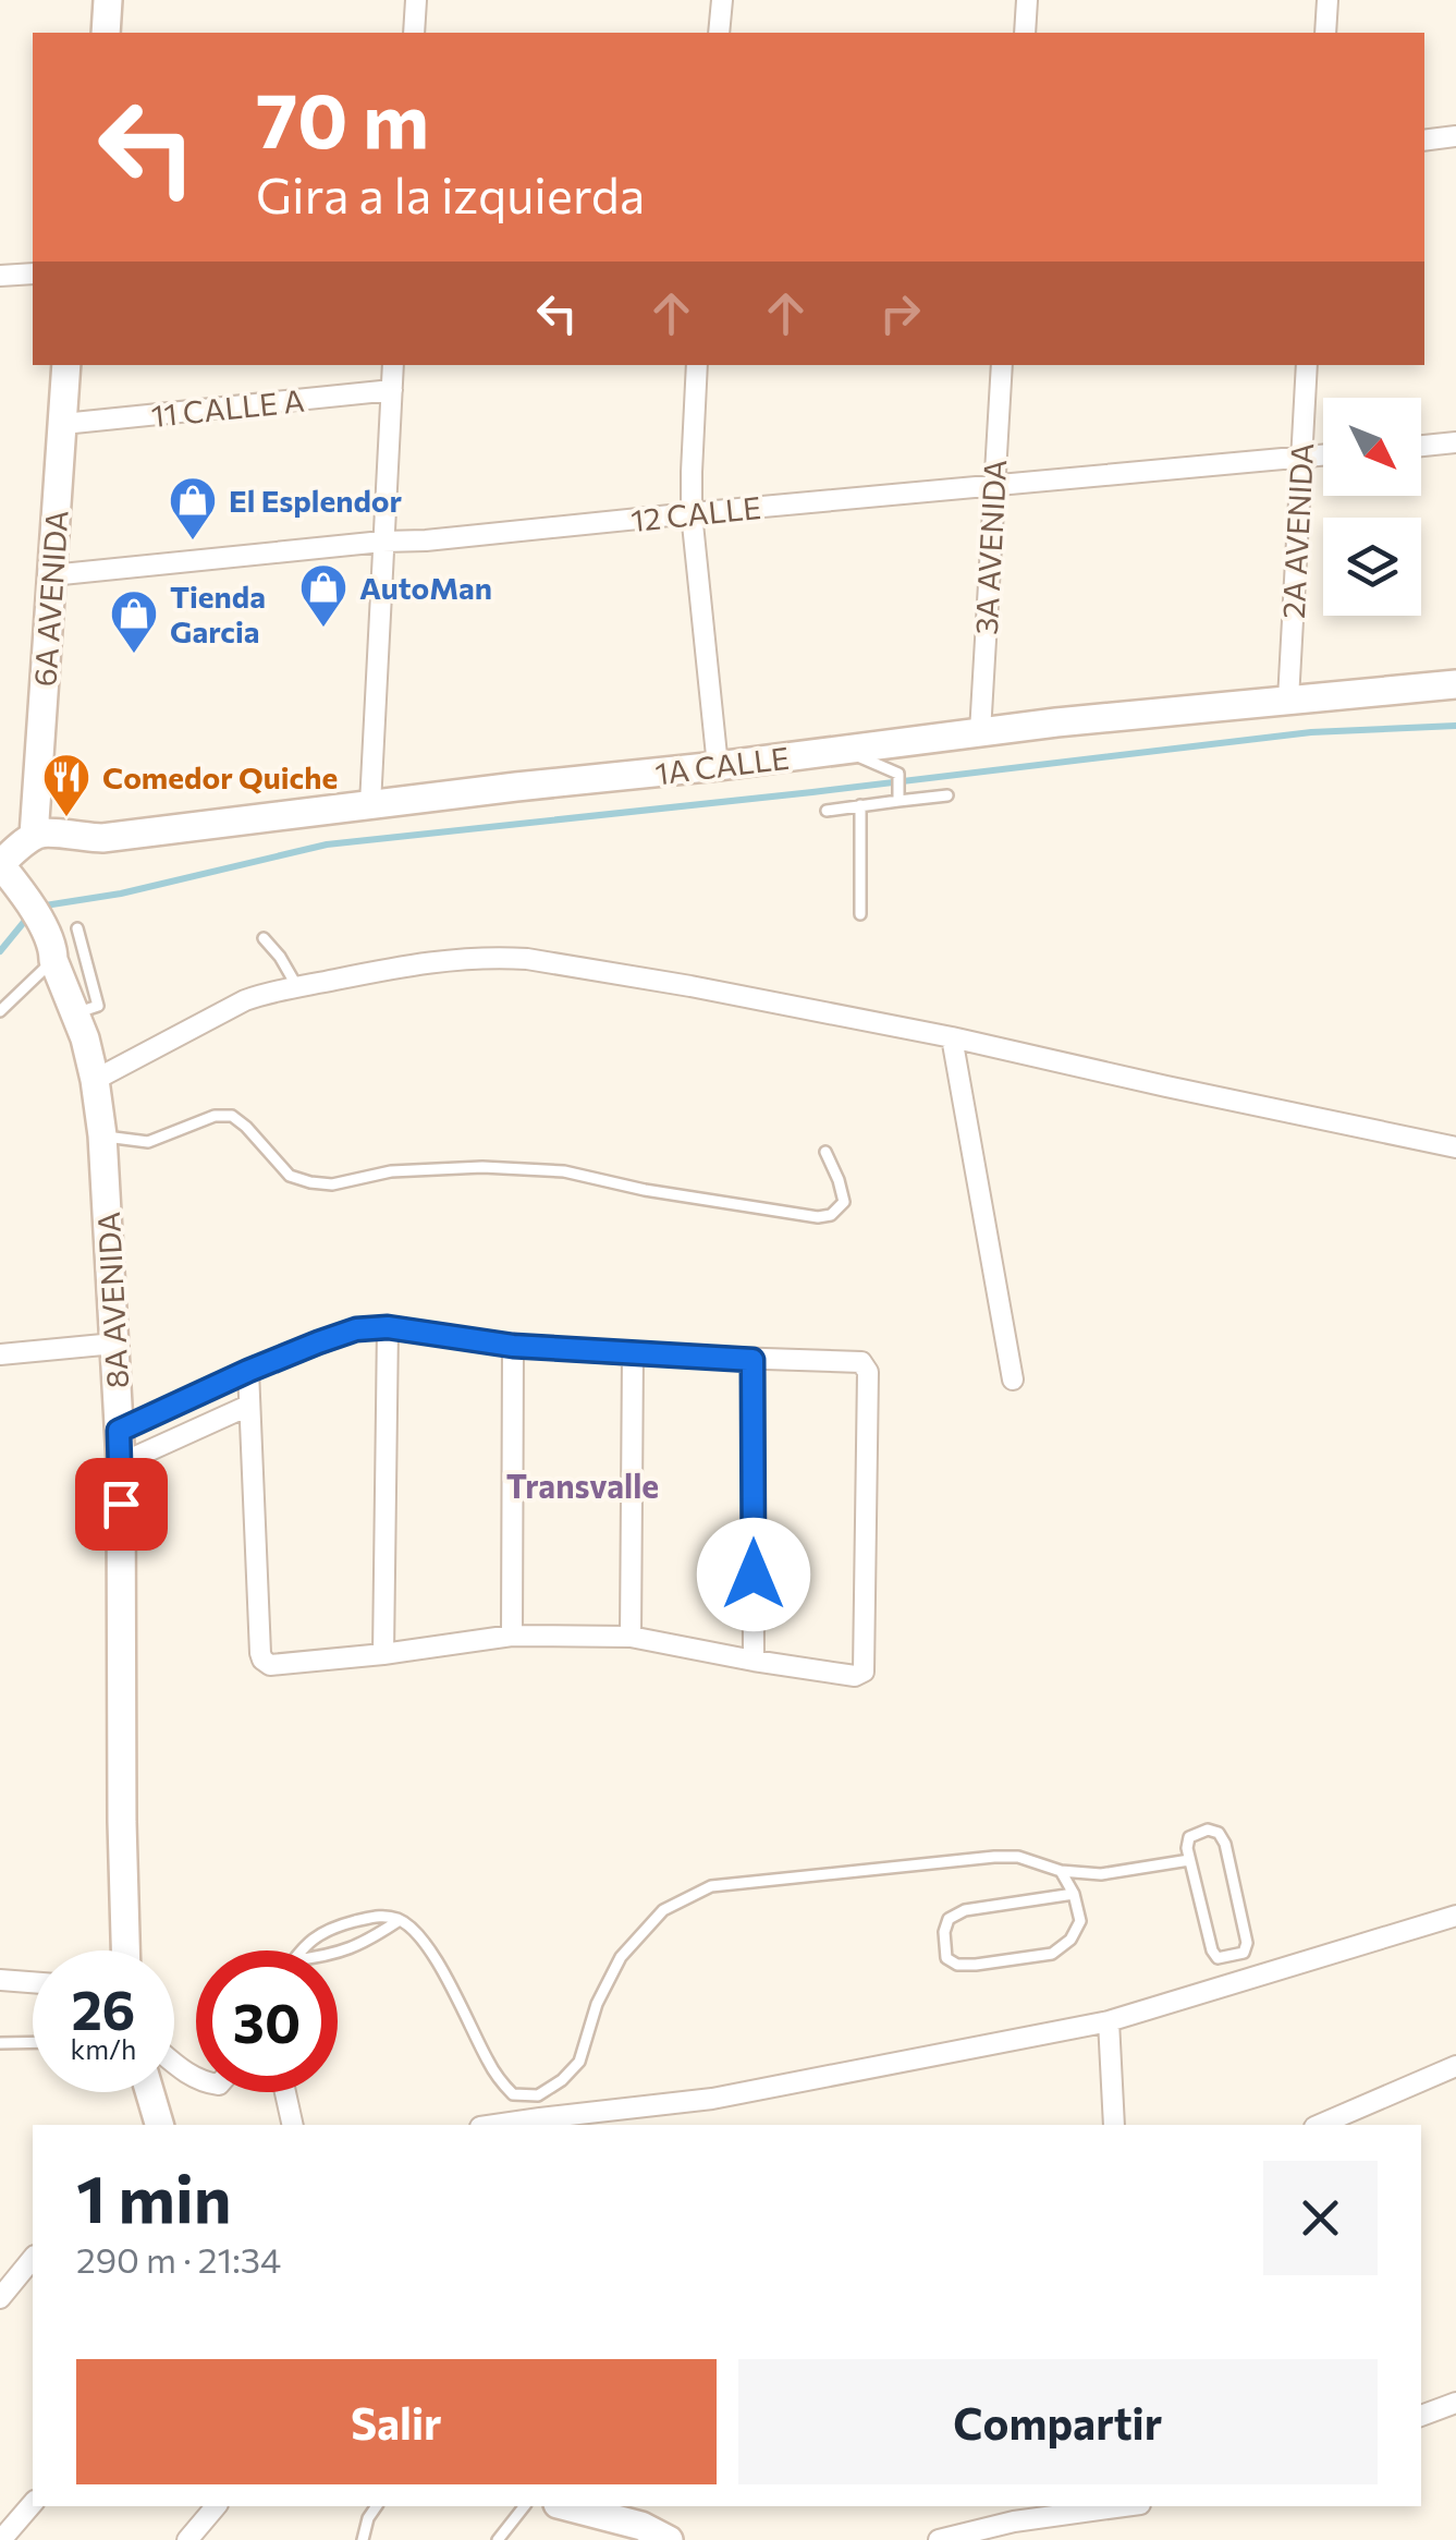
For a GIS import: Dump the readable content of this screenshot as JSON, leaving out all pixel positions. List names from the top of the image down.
{
  "streets": {
    "street": [
      "11 CALLE A",
      "12 CALLE",
      "2A AVENIDA",
      "3A AVENIDA",
      "6A AVENIDA",
      "1A CALLE",
      "8A AVENIDA"
    ]
  },
  "crossings": [
    ["11 CALLE A", "6A AVENIDA"],
    ["12 CALLE", "2A AVENIDA"],
    ["12 CALLE", "3A AVENIDA"],
    ["12 CALLE", "6A AVENIDA"],
    ["2A AVENIDA", "1A CALLE"],
    ["3A AVENIDA", "1A CALLE"],
    ["6A AVENIDA", "1A CALLE"]
  ],
  "districts": ["Transvalle"],
  "places": {
    "shop": ["El Esplendor", "AutoMan", "Tienda Garcia"],
    "restaurant": ["Comedor Quiche"]
  },
  "north": "bottom right",
  "page": {
    "turn": ["70 m", "Gira a la izquierda"],
    "speed": "26 km/h",
    "limit": "30",
    "heading": ["1 min", "290 m · 21:34"],
    "buttons": ["Salir", "Compartir"]
  }
}
